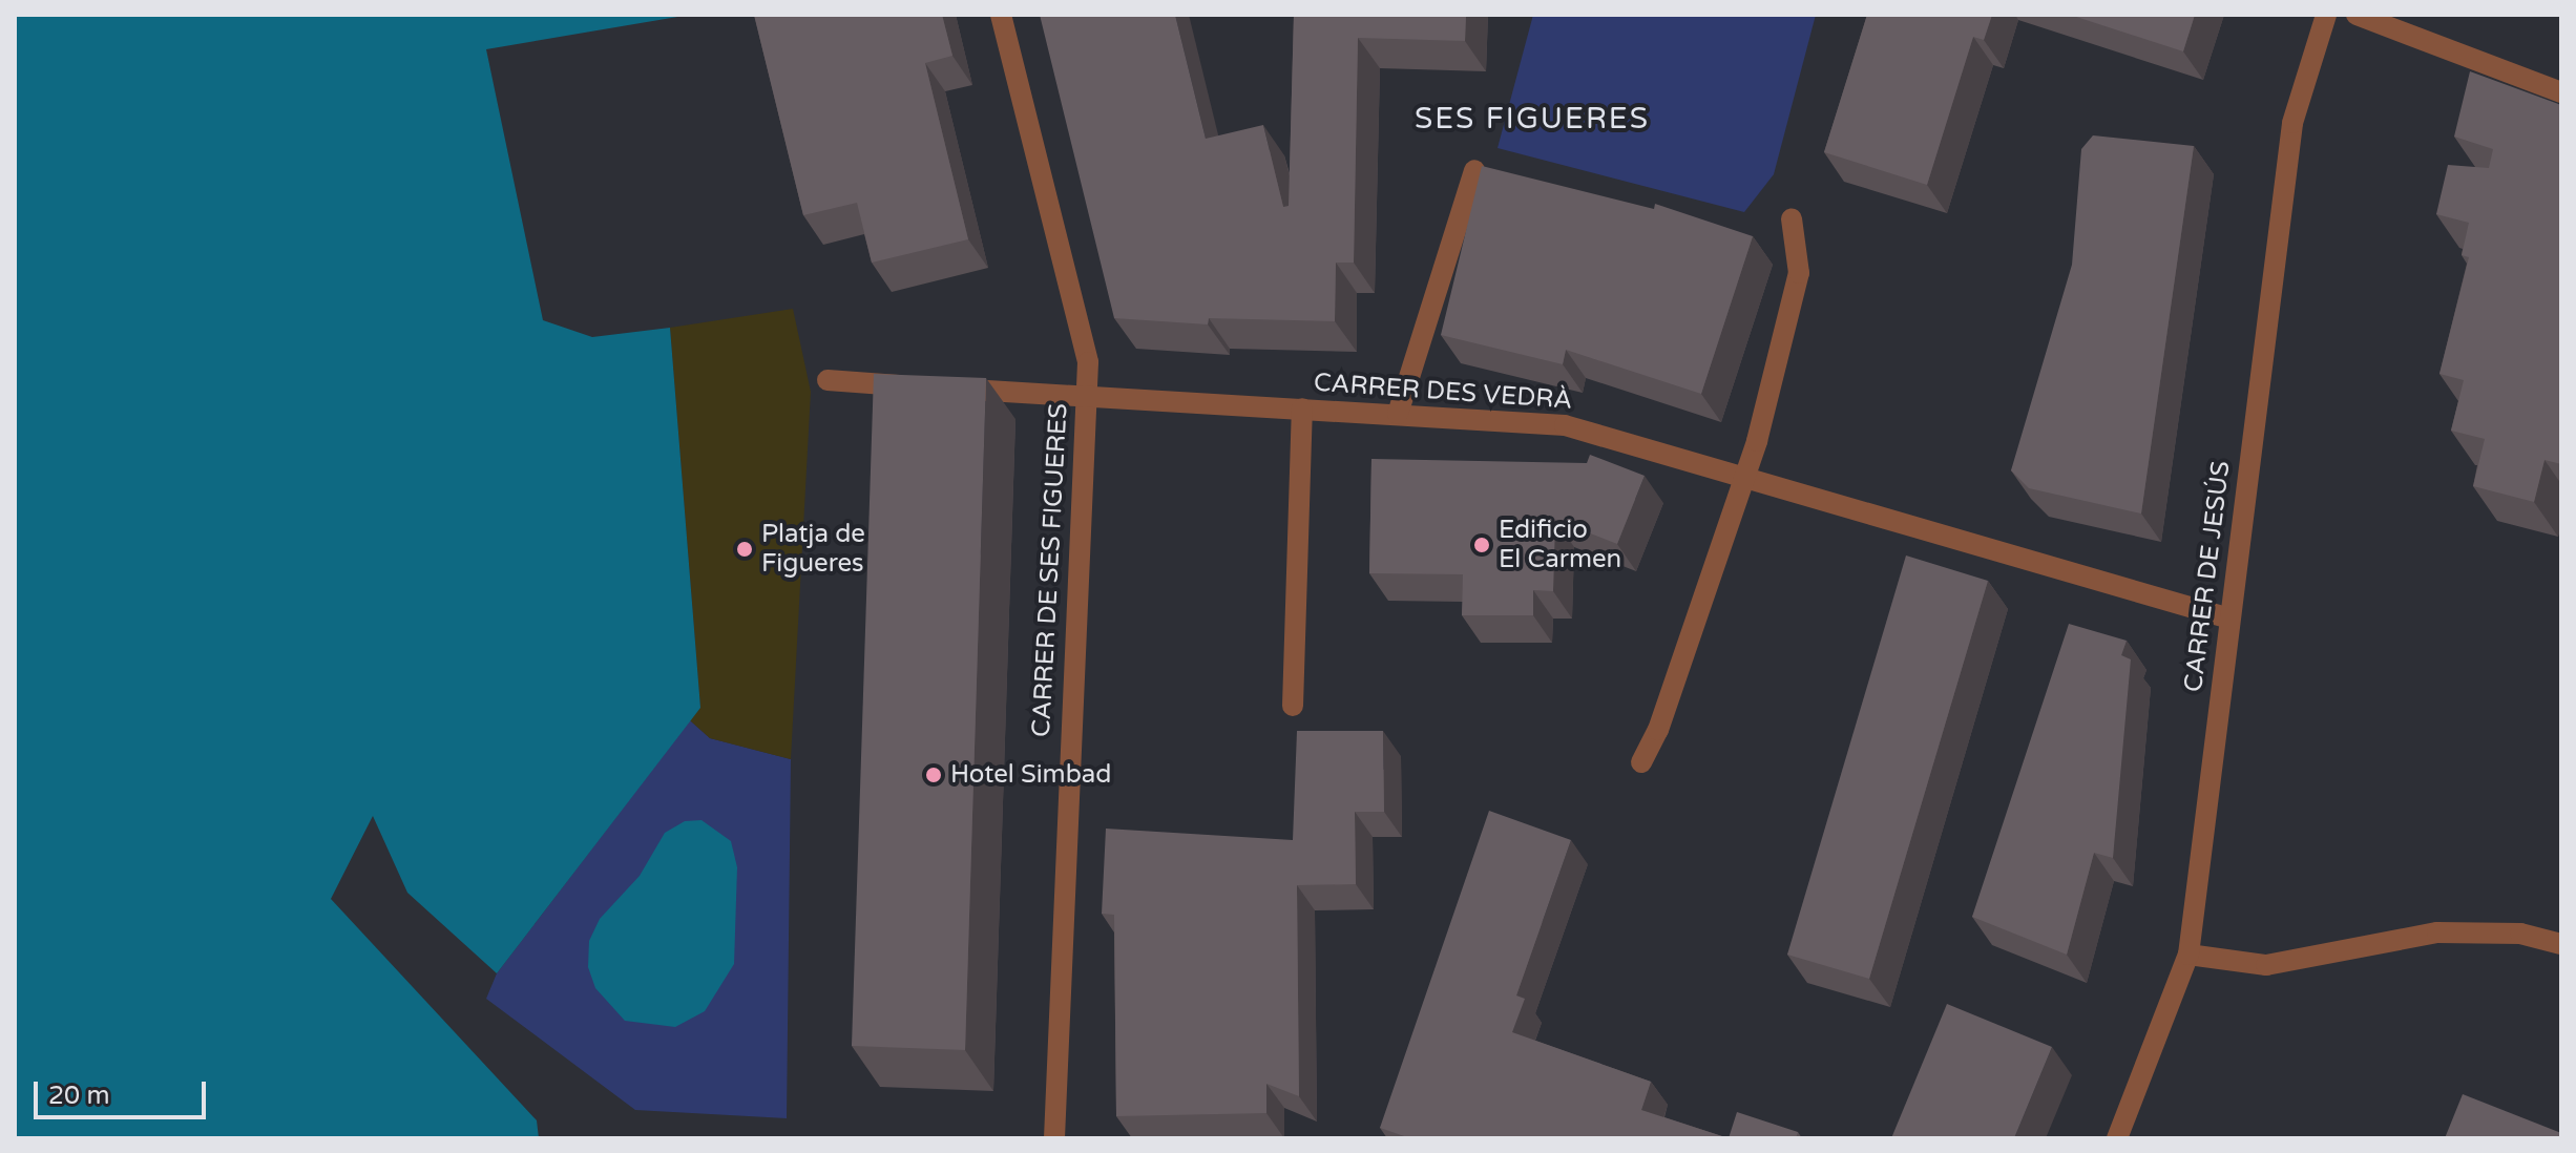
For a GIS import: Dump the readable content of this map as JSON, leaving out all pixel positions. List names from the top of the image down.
{
  "streets": {
    "street": ["CARRER DES VEDRÀ", "CARRER DE SES FIGUERES", "CARRER DE JESÚS"]
  },
  "crossings": [
    ["CARRER DES VEDRÀ", "CARRER DE SES FIGUERES"],
    ["CARRER DES VEDRÀ", "CARRER DE JESÚS"]
  ],
  "districts": ["SES FIGUERES"],
  "places": ["Edificio El Carmen", "Platja de Figueres", "Hotel Simbad"],
  "scale_bar": "20 m"
}
